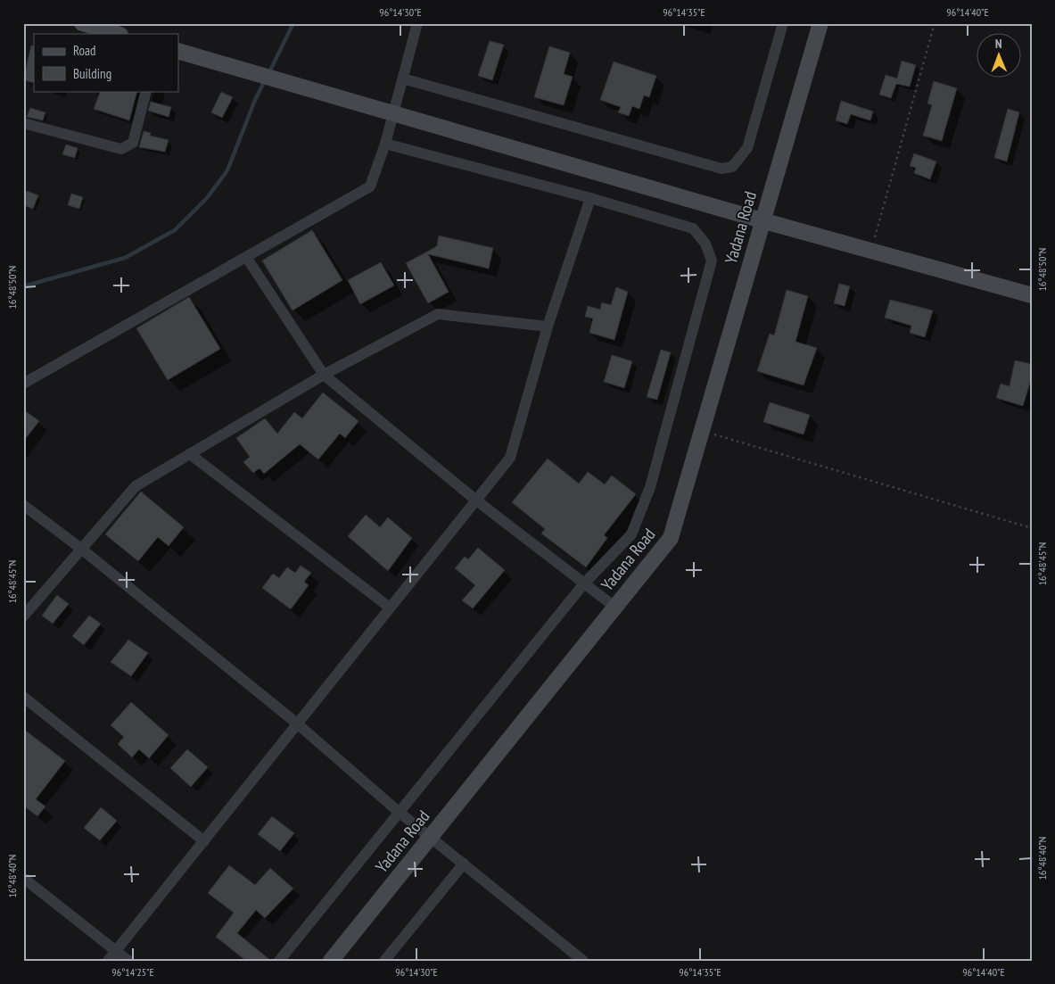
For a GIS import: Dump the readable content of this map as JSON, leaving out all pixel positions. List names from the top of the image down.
{
  "streets": {
    "main road": ["Yadana Road"]
  },
  "legend": ["Road", "Building"],
  "north": "top",
  "coordinates": [
    "96°14'30\"E",
    "96°14'35\"E",
    "96°14'40\"E",
    "16°48'50\"N",
    "16°48'45\"N",
    "16°48'40\"N",
    "96°14'25\"E"
  ]
}
